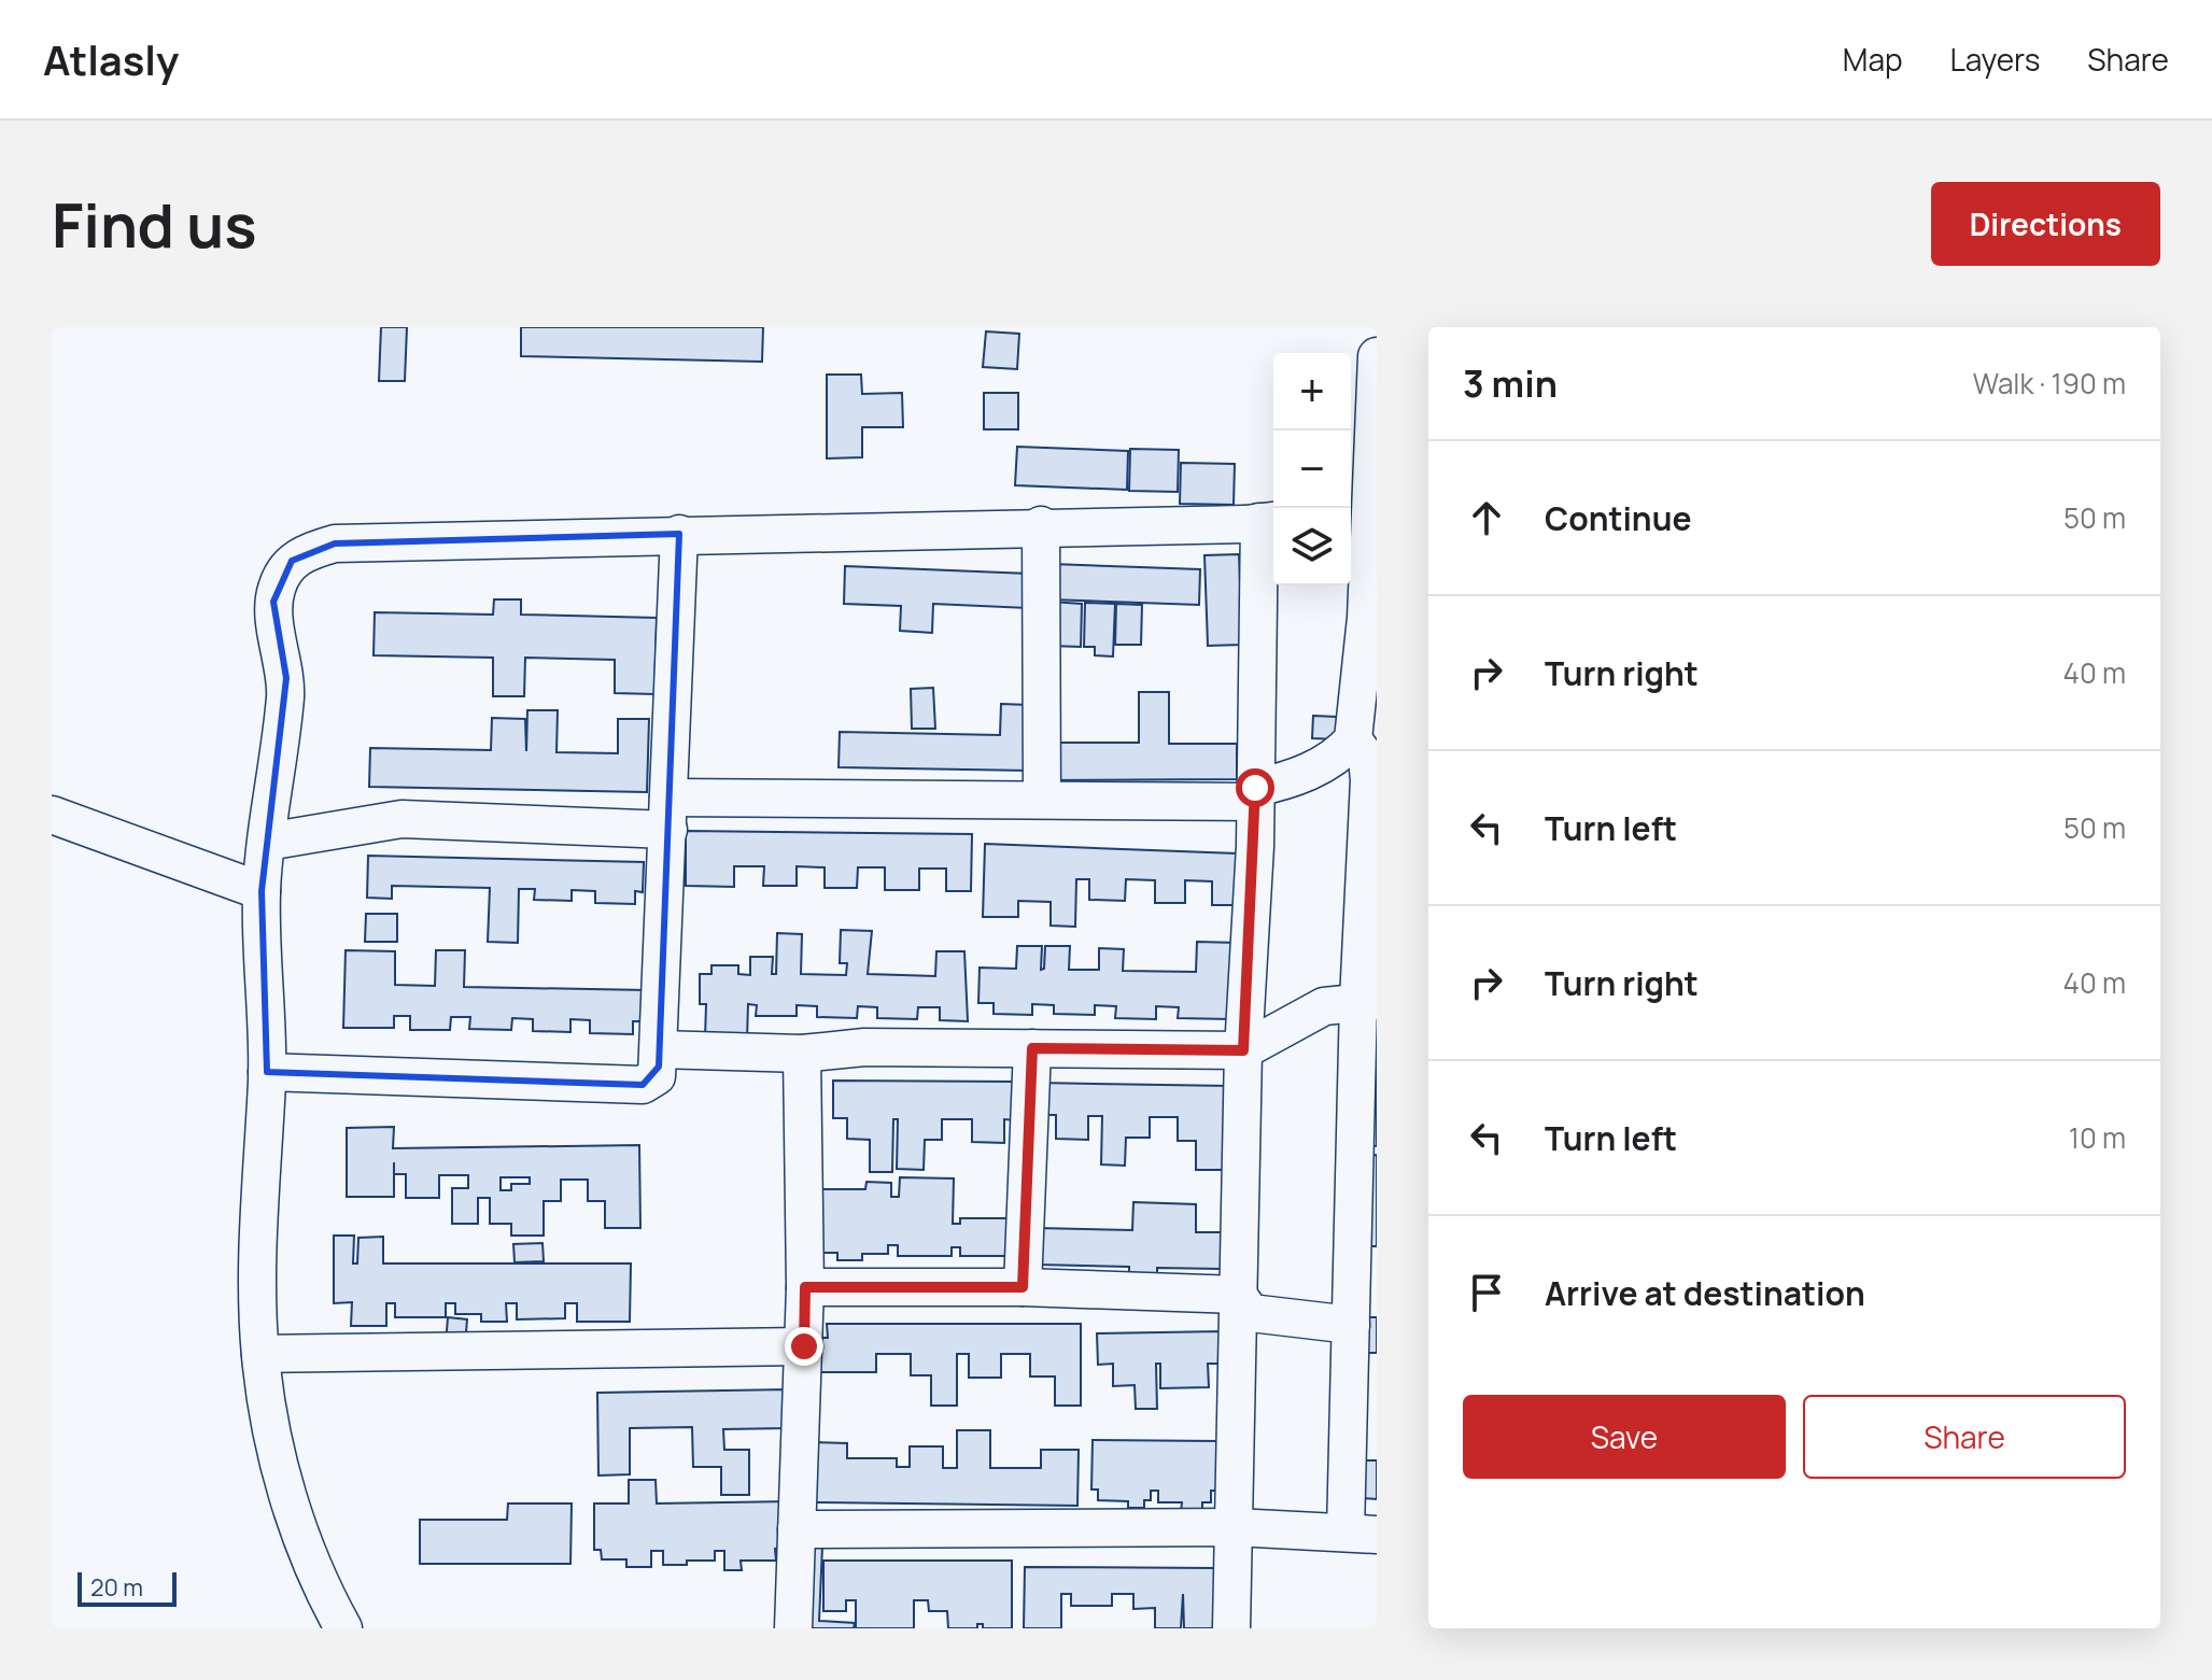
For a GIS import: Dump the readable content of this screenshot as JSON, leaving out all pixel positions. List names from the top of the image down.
{
  "scale_bar": "20 m",
  "page": {
    "header": "Atlasly",
    "nav": ["Map", "Layers", "Share"],
    "buttons": [
      "Directions",
      ["Save", "Share"]
    ],
    "title": "Find us",
    "heading": ["3 min", "Walk · 190 m"],
    "map_buttons": ["+", "−"],
    "list": [
      ["Continue", "50 m"],
      ["Turn right", "40 m"],
      ["Turn left", "50 m"],
      ["Turn right", "40 m"],
      ["Turn left", "10 m"],
      "Arrive at destination"
    ],
    "scale": "20 m"
  }
}
